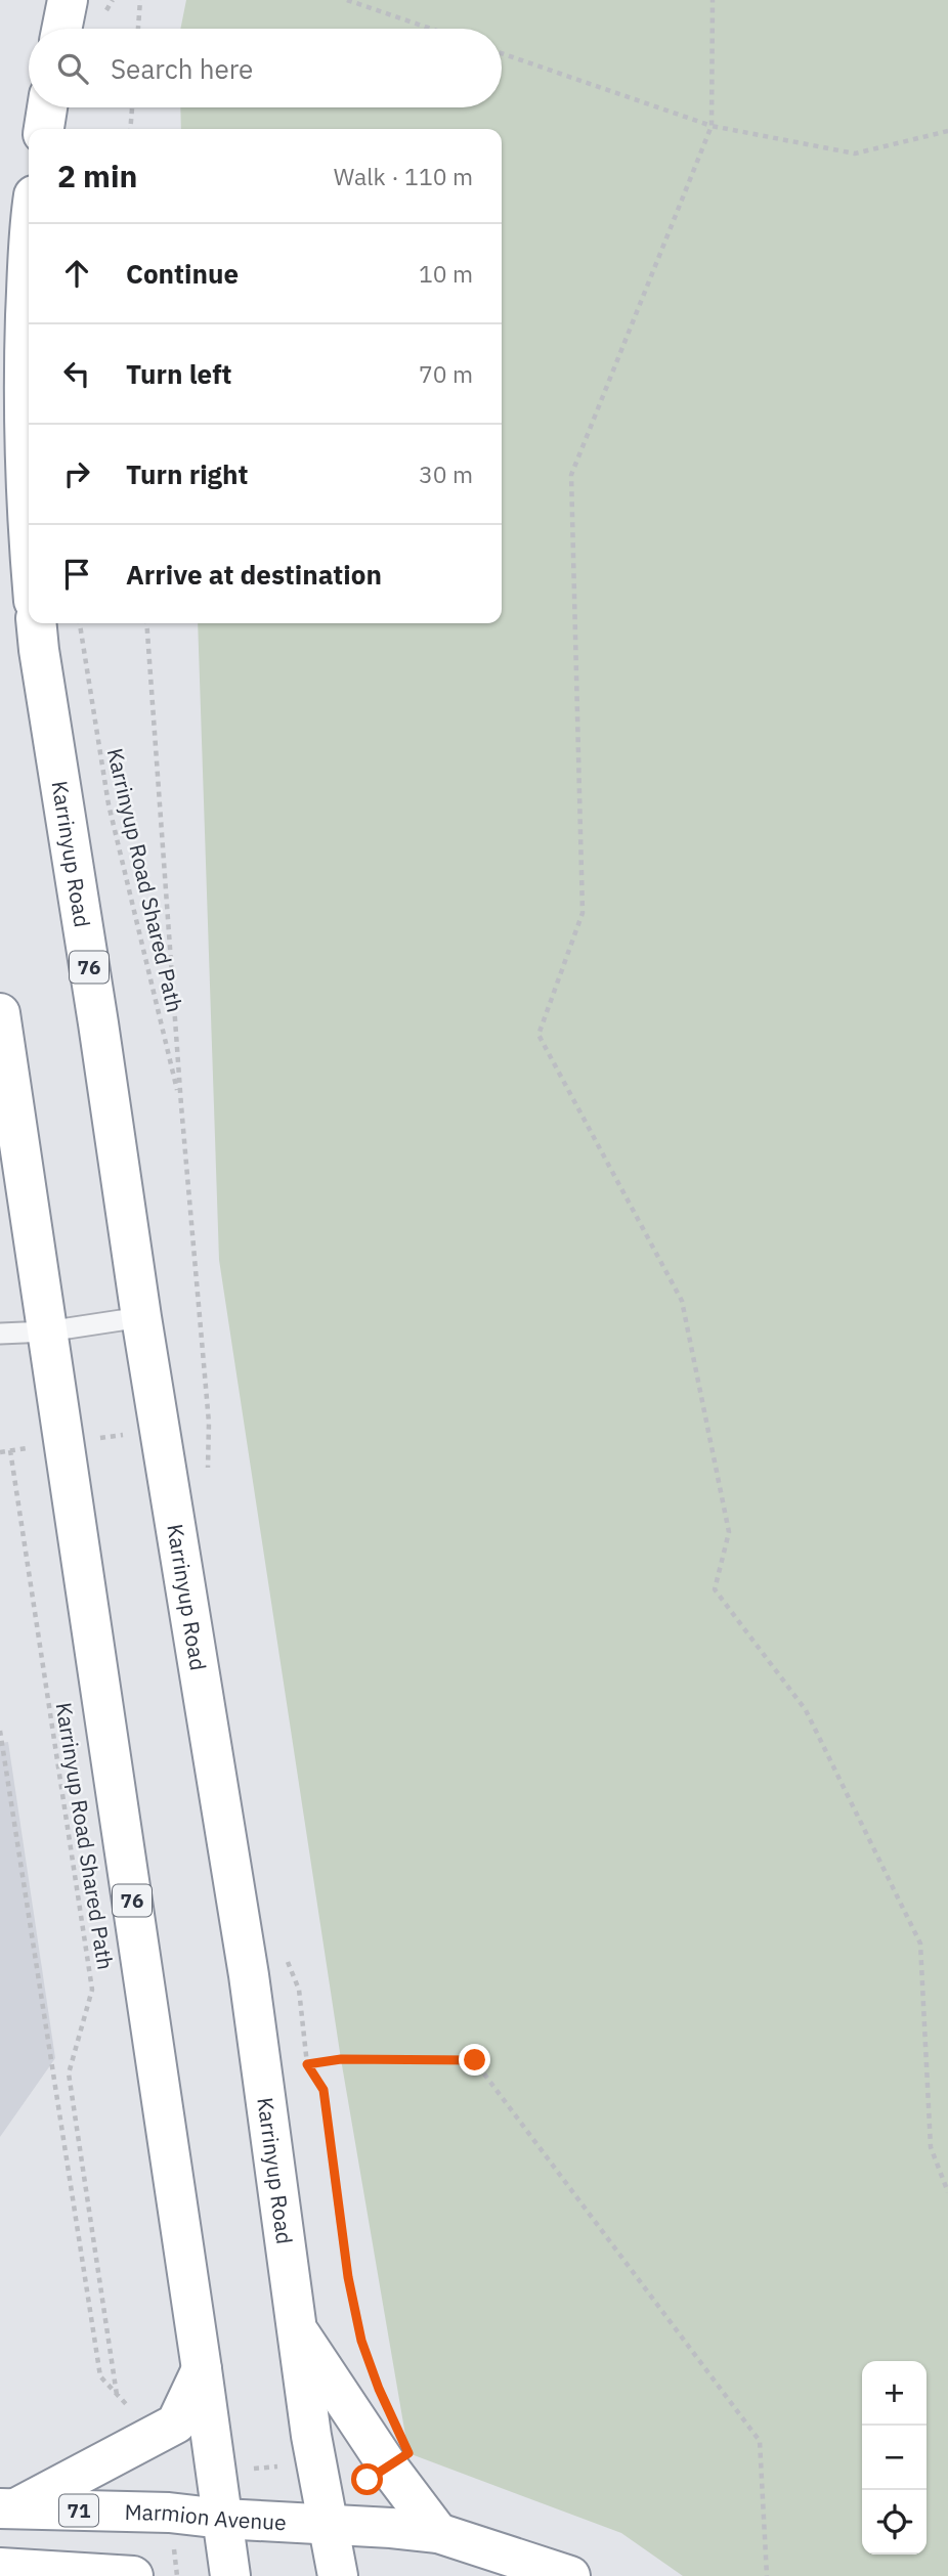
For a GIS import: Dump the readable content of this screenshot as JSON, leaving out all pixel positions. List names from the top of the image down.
{
  "streets": {
    "highway": [
      "Karrinyup Road",
      "76",
      "71",
      "Marmion Avenue"
    ],
    "path": ["Karrinyup Road Shared Path"]
  },
  "crossings": [
    ["Karrinyup Road", "71"],
    ["Karrinyup Road", "Marmion Avenue"],
    ["76", "Marmion Avenue"],
    ["71", "Marmion Avenue"]
  ],
  "page": {
    "search": "Search here",
    "heading": ["2 min", "Walk · 110 m"],
    "list": [
      ["Continue", "10 m"],
      ["Turn left", "70 m"],
      ["Turn right", "30 m"],
      "Arrive at destination"
    ],
    "map_buttons": ["+", "−"]
  }
}
